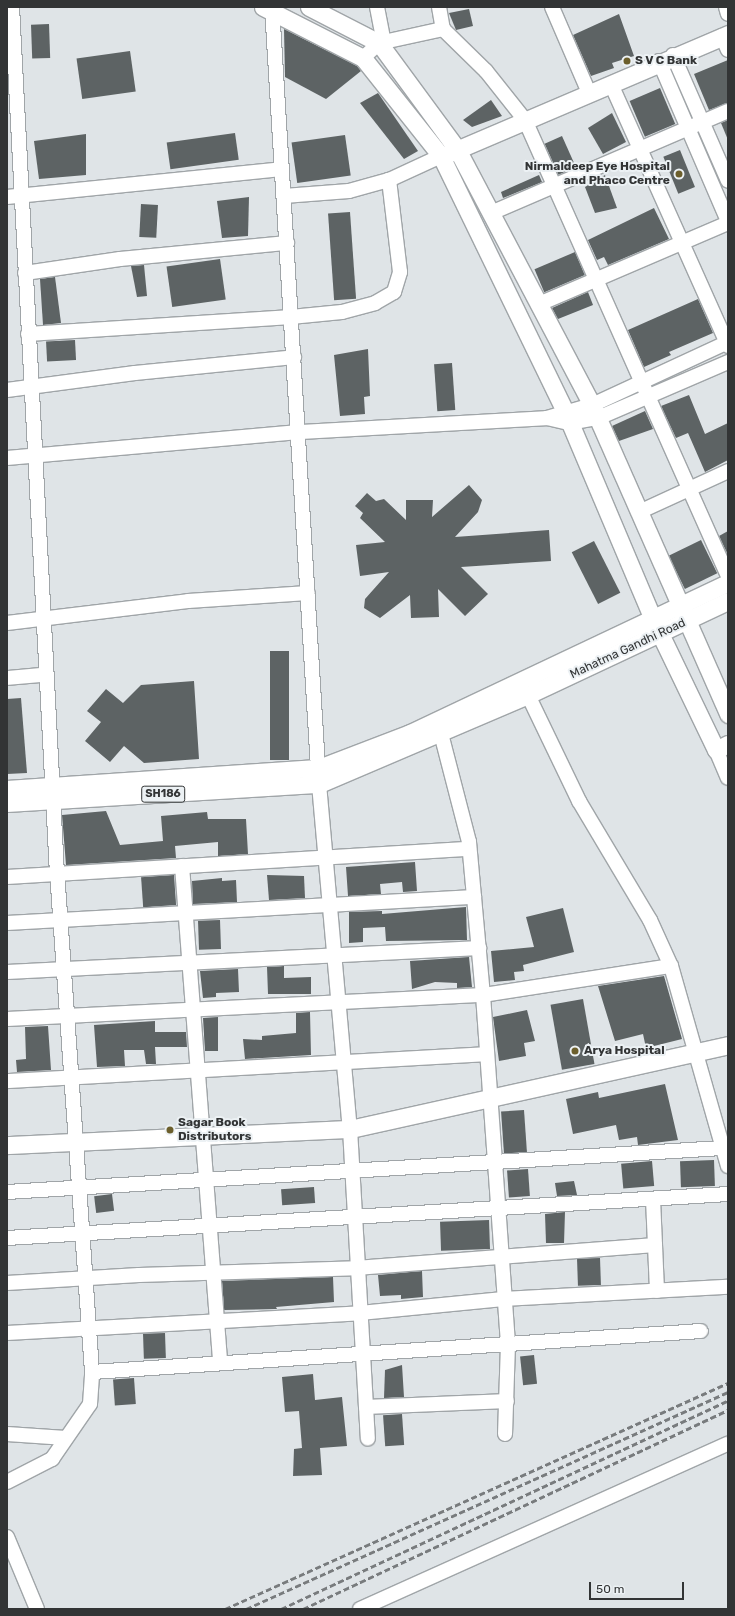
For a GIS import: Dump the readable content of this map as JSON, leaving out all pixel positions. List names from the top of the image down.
{
  "streets": {
    "main road": ["Mahatma Gandhi Road", "SH186"]
  },
  "crossings": [
    ["Mahatma Gandhi Road", "SH186"]
  ],
  "places": [
    "S V C Bank",
    "Nirmaldeep Eye Hospital and Phaco Centre",
    "Arya Hospital",
    "Sagar Book Distributors"
  ],
  "scale_bar": "50 m"
}
